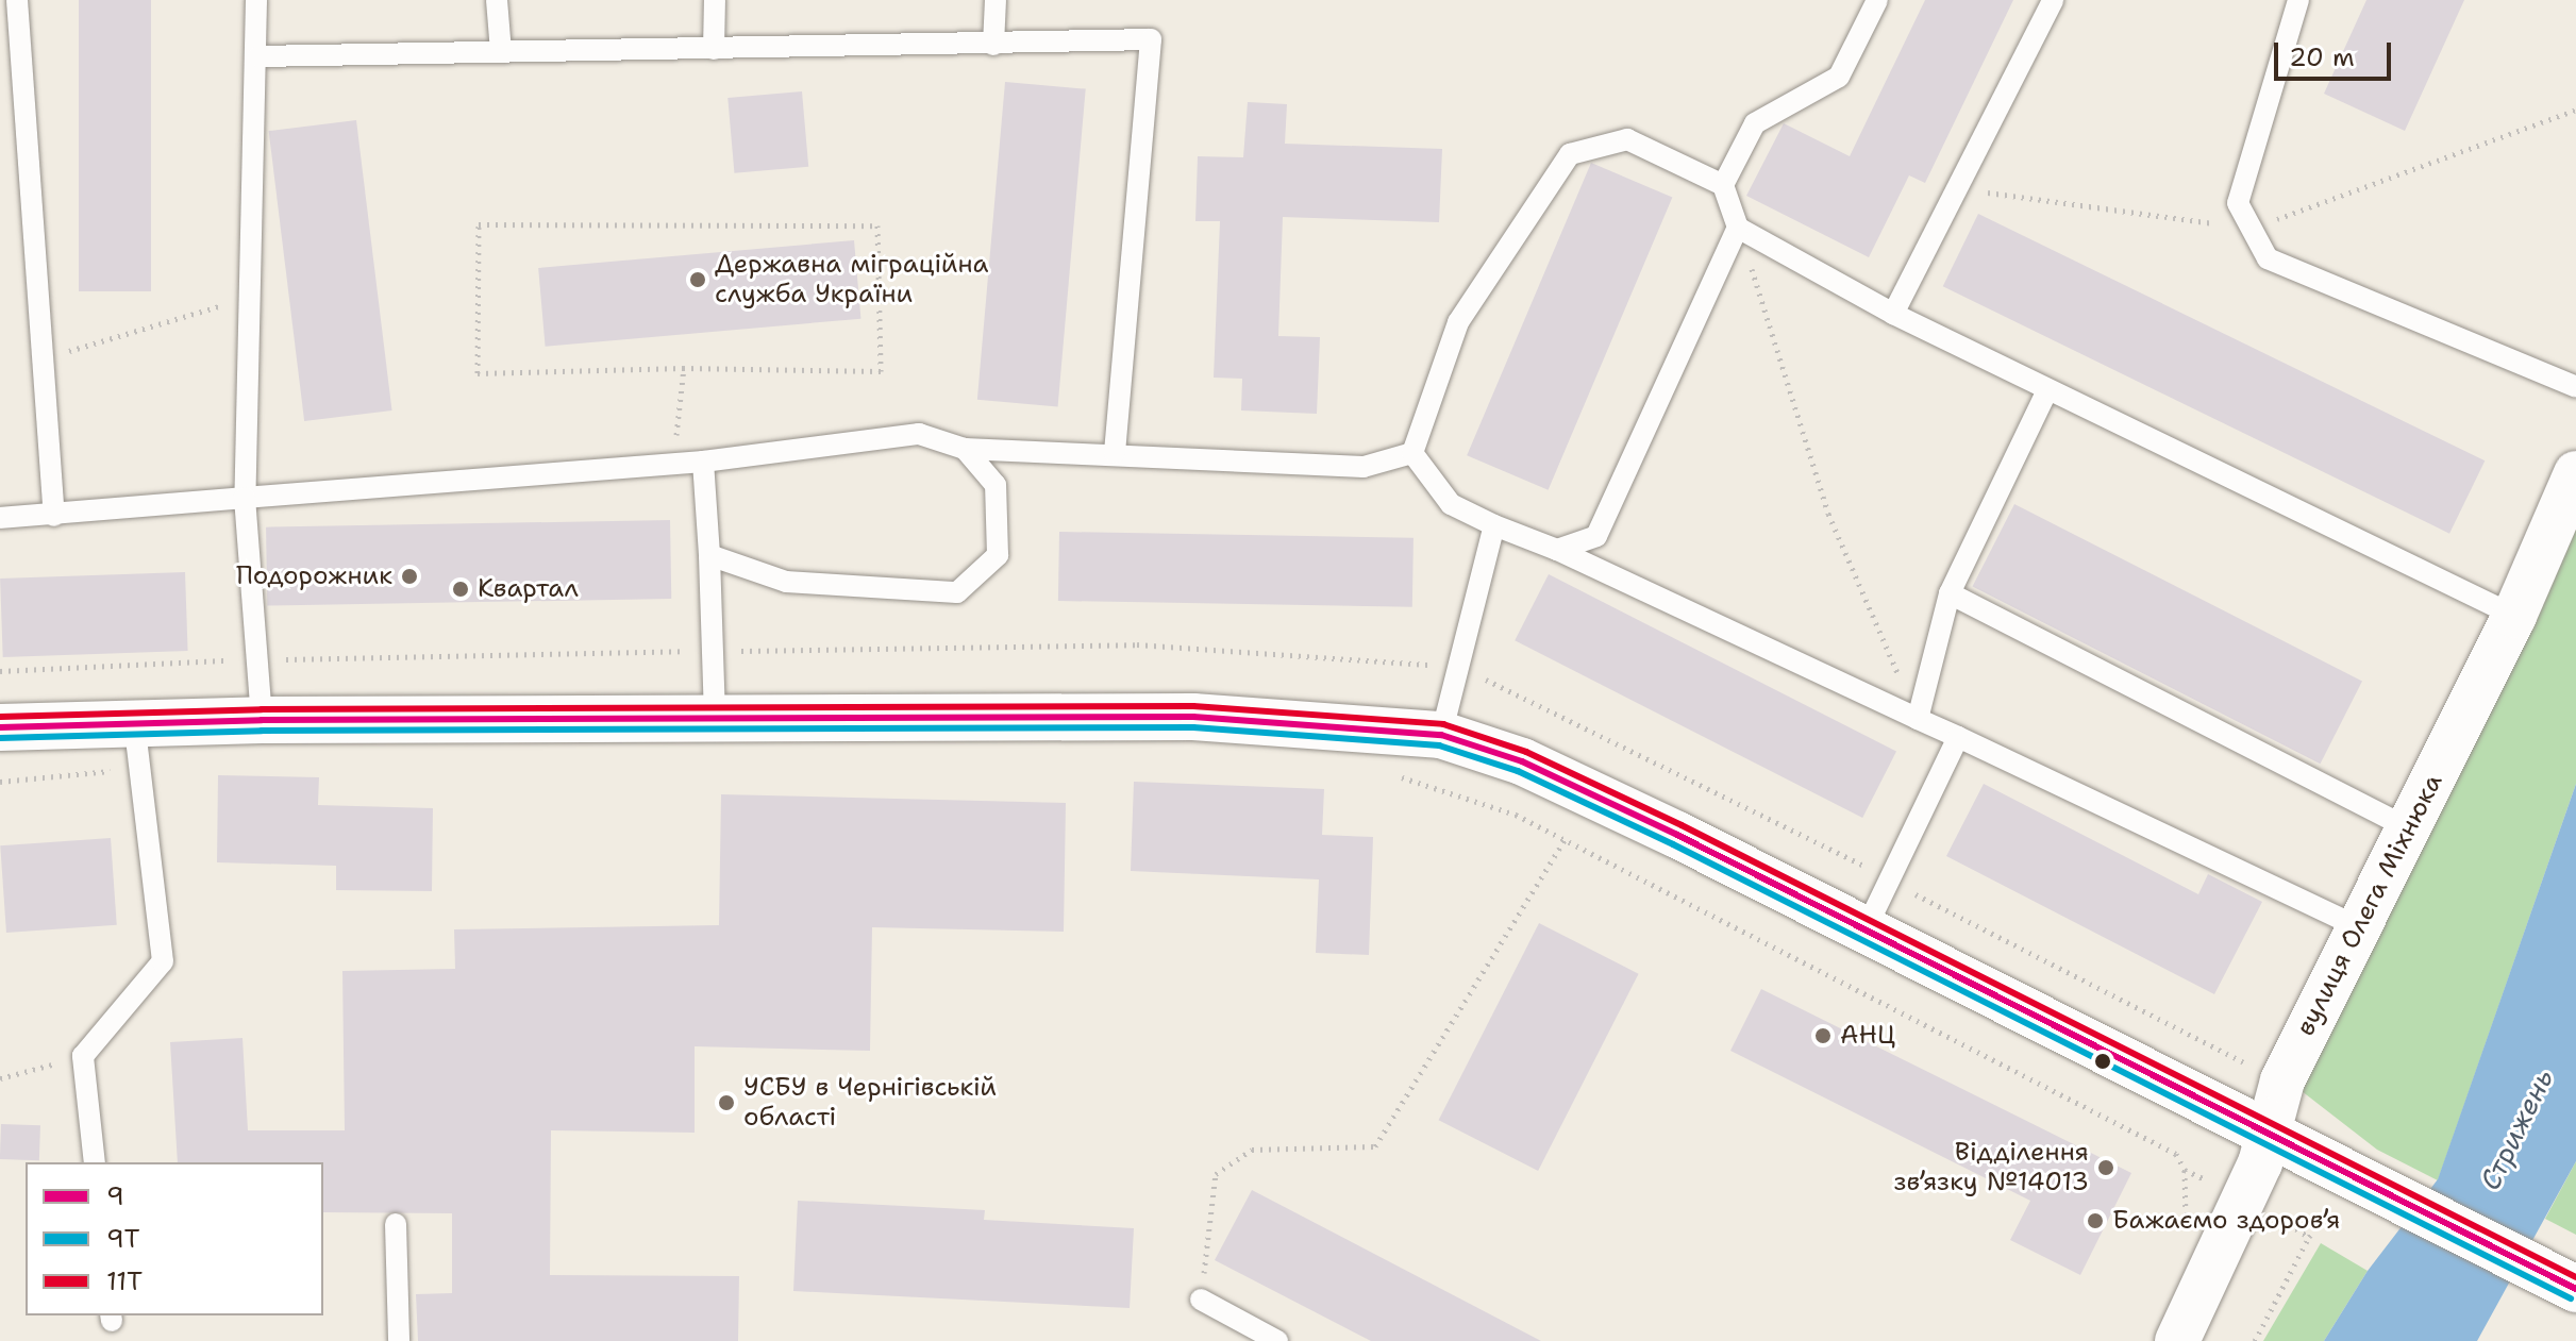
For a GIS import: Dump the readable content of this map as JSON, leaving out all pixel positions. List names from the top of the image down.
{
  "streets": {
    "street": ["вулиця Олега Міхнюка"]
  },
  "water": ["Стрижень"],
  "places": [
    "Державна міграційна служба України",
    "Подорожник",
    "Квартал",
    "АНЦ",
    "УСБУ в Чернігівській області",
    "Відділення зв’язку №14013",
    "Бажаємо здоров’я"
  ],
  "lines": ["transit line 11Т", "transit line 9", "transit line 9Т"],
  "legend": ["9", "9Т", "11Т"],
  "scale_bar": "20 m"
}
